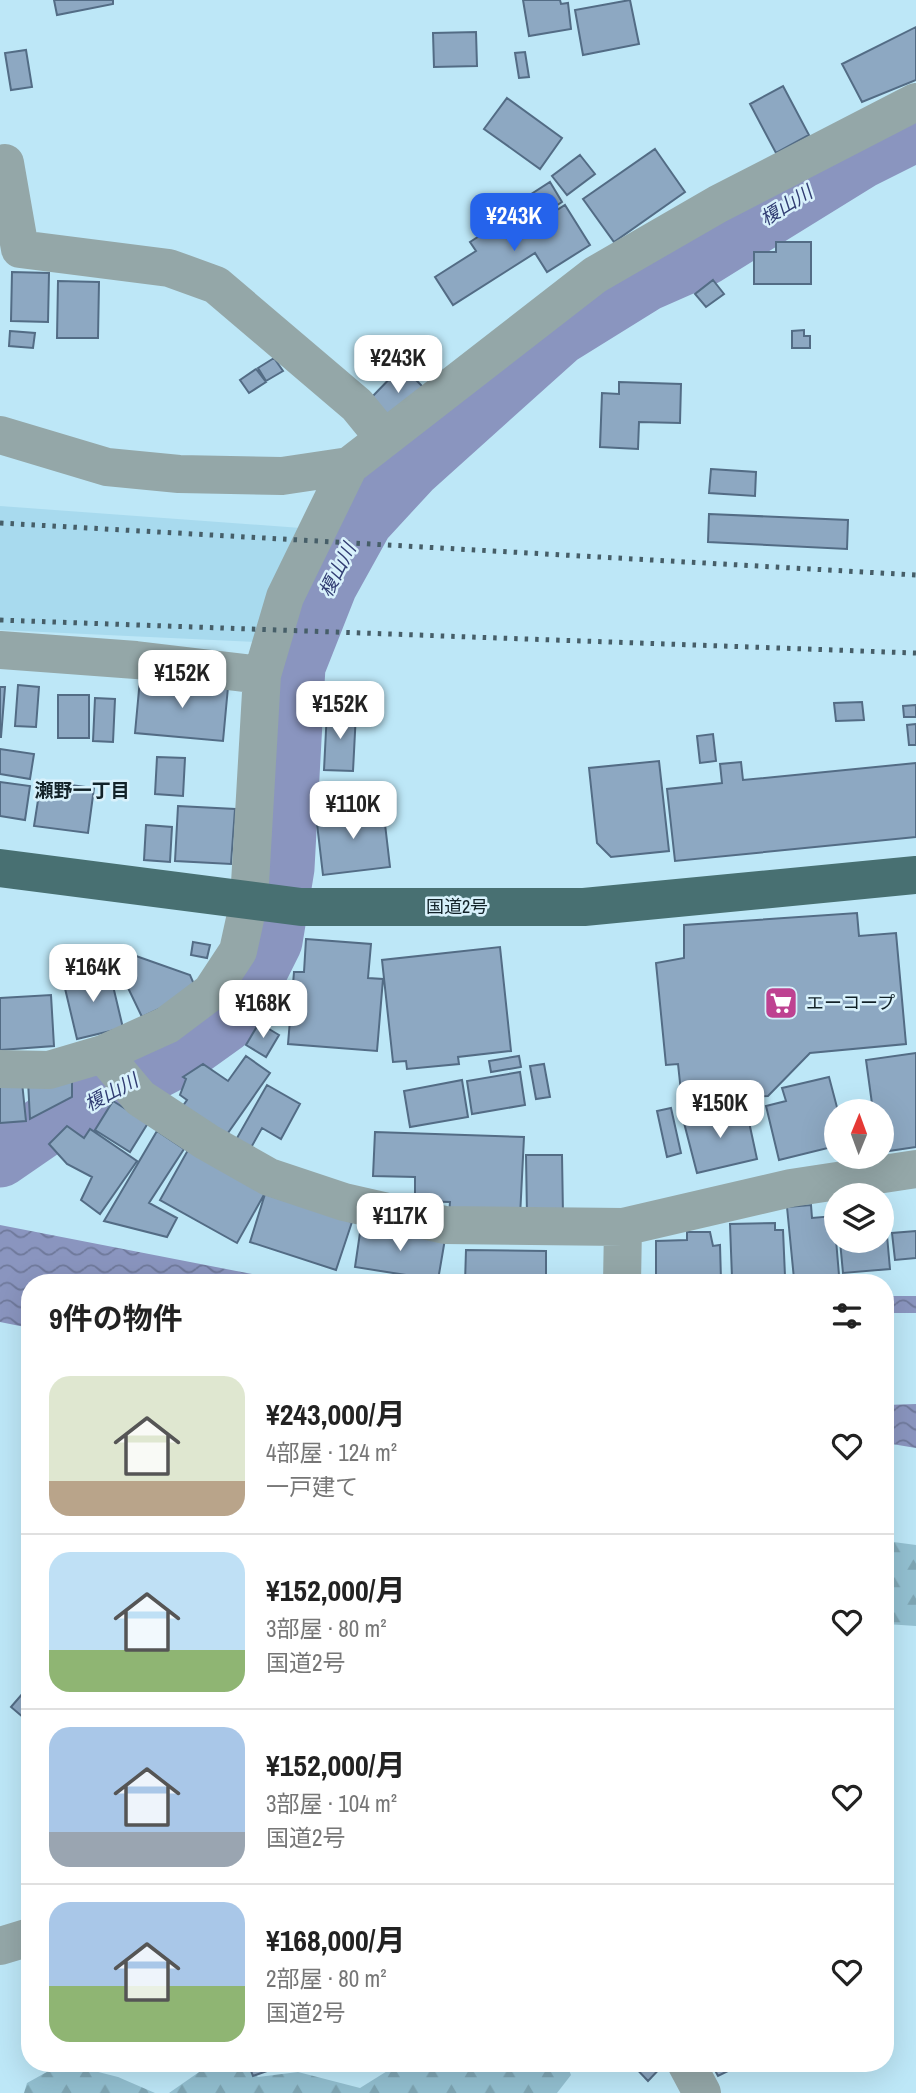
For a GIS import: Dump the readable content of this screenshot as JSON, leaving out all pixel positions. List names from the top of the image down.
{
  "streets": {
    "highway": ["国道2号"]
  },
  "districts": ["瀬野一丁目"],
  "water": ["榎山川"],
  "places": {
    "supermarket": ["エーコープ"]
  },
  "north": "top",
  "page": {
    "price": [
      "¥243K",
      "¥243K",
      "¥152K",
      "¥152K",
      "¥110K",
      "¥164K",
      "¥168K",
      "¥150K",
      "¥117K"
    ],
    "heading": "9件の物件",
    "list": [
      {
        "name": "¥243,000/月",
        "note": "4部屋 · 124 m² · 一戸建て"
      },
      {
        "name": "¥152,000/月",
        "note": "3部屋 · 80 m² · 国道2号"
      },
      {
        "name": "¥152,000/月",
        "note": "3部屋 · 104 m² · 国道2号"
      },
      {
        "name": "¥168,000/月",
        "note": "2部屋 · 80 m² · 国道2号"
      }
    ]
  }
}
